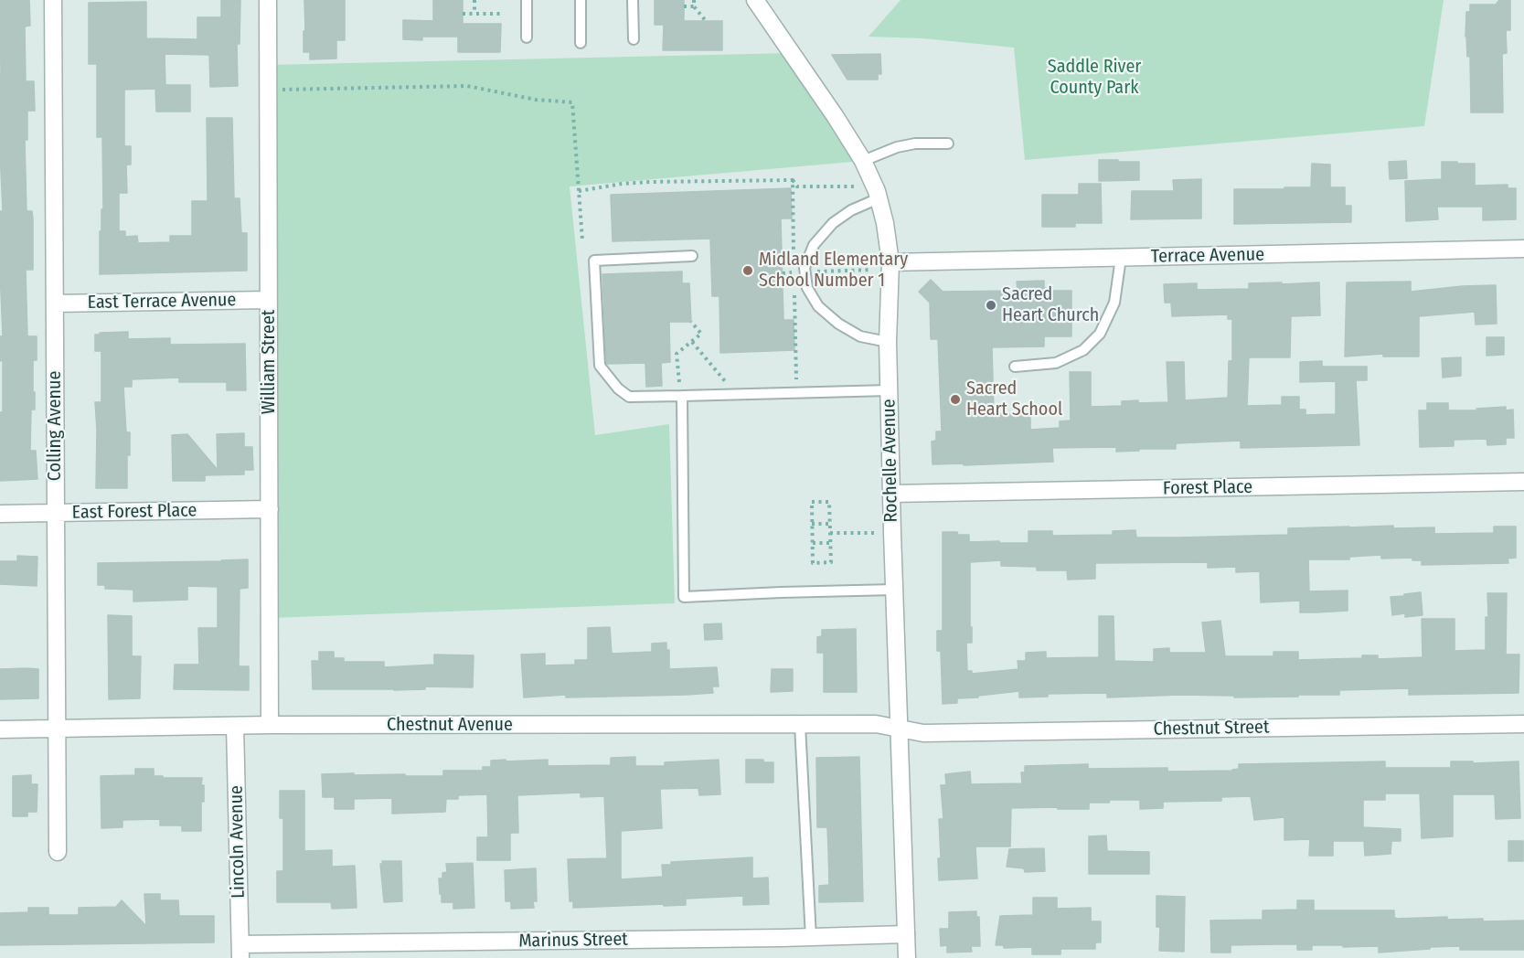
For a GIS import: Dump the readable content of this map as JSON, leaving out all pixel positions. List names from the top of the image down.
{
  "streets": {
    "street": [
      "Terrace Avenue",
      "East Terrace Avenue",
      "William Street",
      "Colling Avenue",
      "Rochelle Avenue",
      "Forest Place",
      "East Forest Place",
      "Chestnut Avenue",
      "Chestnut Street",
      "Lincoln Avenue",
      "Marinus Street"
    ]
  },
  "crossings": [
    ["Terrace Avenue", "Rochelle Avenue"],
    ["East Terrace Avenue", "William Street"],
    ["East Terrace Avenue", "Colling Avenue"],
    ["William Street", "East Forest Place"],
    ["William Street", "Chestnut Avenue"],
    ["Colling Avenue", "East Forest Place"],
    ["Colling Avenue", "Chestnut Avenue"],
    ["Rochelle Avenue", "Forest Place"],
    ["Rochelle Avenue", "Chestnut Avenue"],
    ["Rochelle Avenue", "Chestnut Street"],
    ["Rochelle Avenue", "Marinus Street"],
    ["Chestnut Avenue", "Chestnut Street"],
    ["Chestnut Avenue", "Lincoln Avenue"],
    ["Lincoln Avenue", "Marinus Street"]
  ],
  "parks": ["Saddle River County Park"],
  "places": ["Midland Elementary School Number 1", "Sacred Heart Church", "Sacred Heart School"]
}
